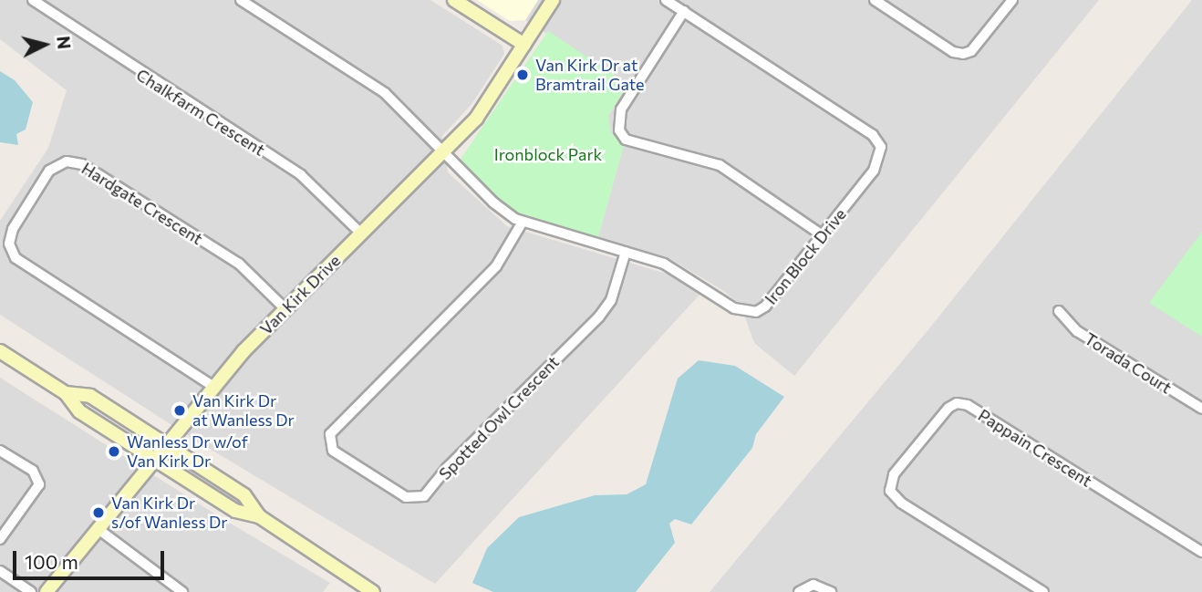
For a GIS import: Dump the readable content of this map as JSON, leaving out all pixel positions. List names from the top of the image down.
{
  "streets": {
    "street": [
      "Chalkfarm Crescent",
      "Hardgate Crescent",
      "Iron Block Drive",
      "Van Kirk Drive",
      "Torada Court",
      "Spotted Owl Crescent",
      "Pappain Crescent"
    ]
  },
  "crossings": [
    ["Chalkfarm Crescent", "Van Kirk Drive"],
    ["Hardgate Crescent", "Van Kirk Drive"],
    ["Iron Block Drive", "Van Kirk Drive"],
    ["Iron Block Drive", "Spotted Owl Crescent"]
  ],
  "parks": ["Ironblock Park"],
  "places": [
    "Van Kirk Dr at Bramtrail Gate",
    "Van Kirk Dr at Wanless Dr",
    "Wanless Dr w/of Van Kirk Dr",
    "Van Kirk Dr s/of Wanless Dr"
  ],
  "scale_bar": "100 m",
  "north": "right"
}
